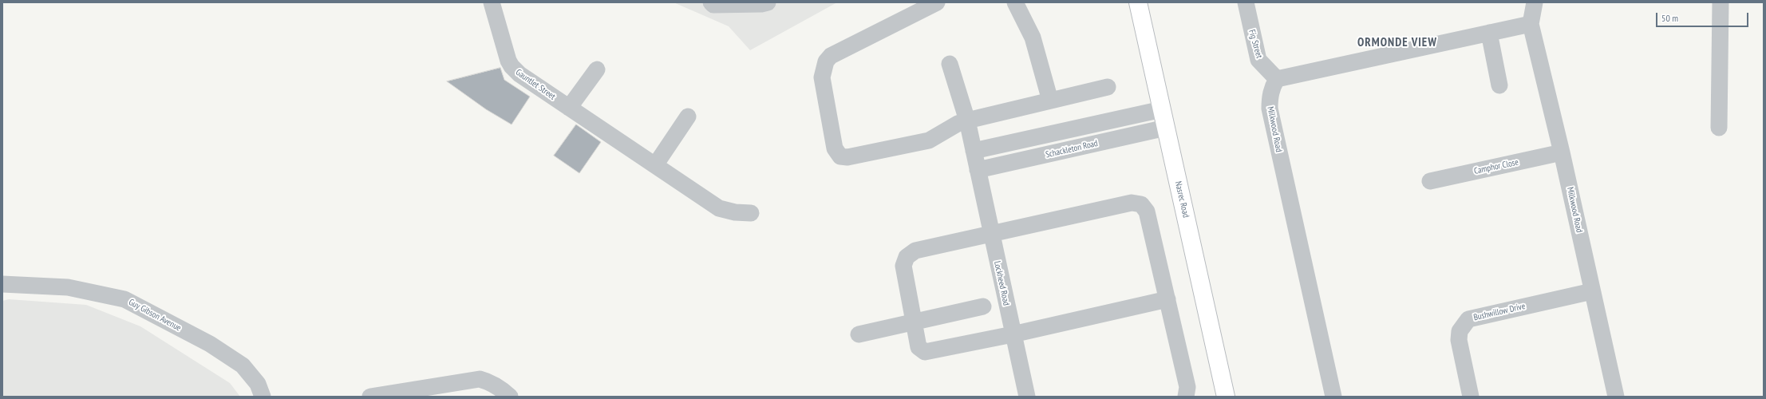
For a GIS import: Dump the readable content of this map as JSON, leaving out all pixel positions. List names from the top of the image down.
{
  "streets": {
    "main road": ["Nasrec Road"],
    "street": [
      "Fig Street",
      "Gauntlet Street",
      "Milkwood Road",
      "Schackleton Road",
      "Camphor Close",
      "Lockheed Road",
      "Bushwillow Drive",
      "Guy Gibson Avenue"
    ]
  },
  "crossings": [
    ["Fig Street", "Milkwood Road"],
    ["Milkwood Road", "Camphor Close"],
    ["Milkwood Road", "Bushwillow Drive"],
    ["Schackleton Road", "Nasrec Road"],
    ["Schackleton Road", "Lockheed Road"]
  ],
  "districts": ["ORMONDE VIEW"],
  "scale_bar": "50 m"
}
